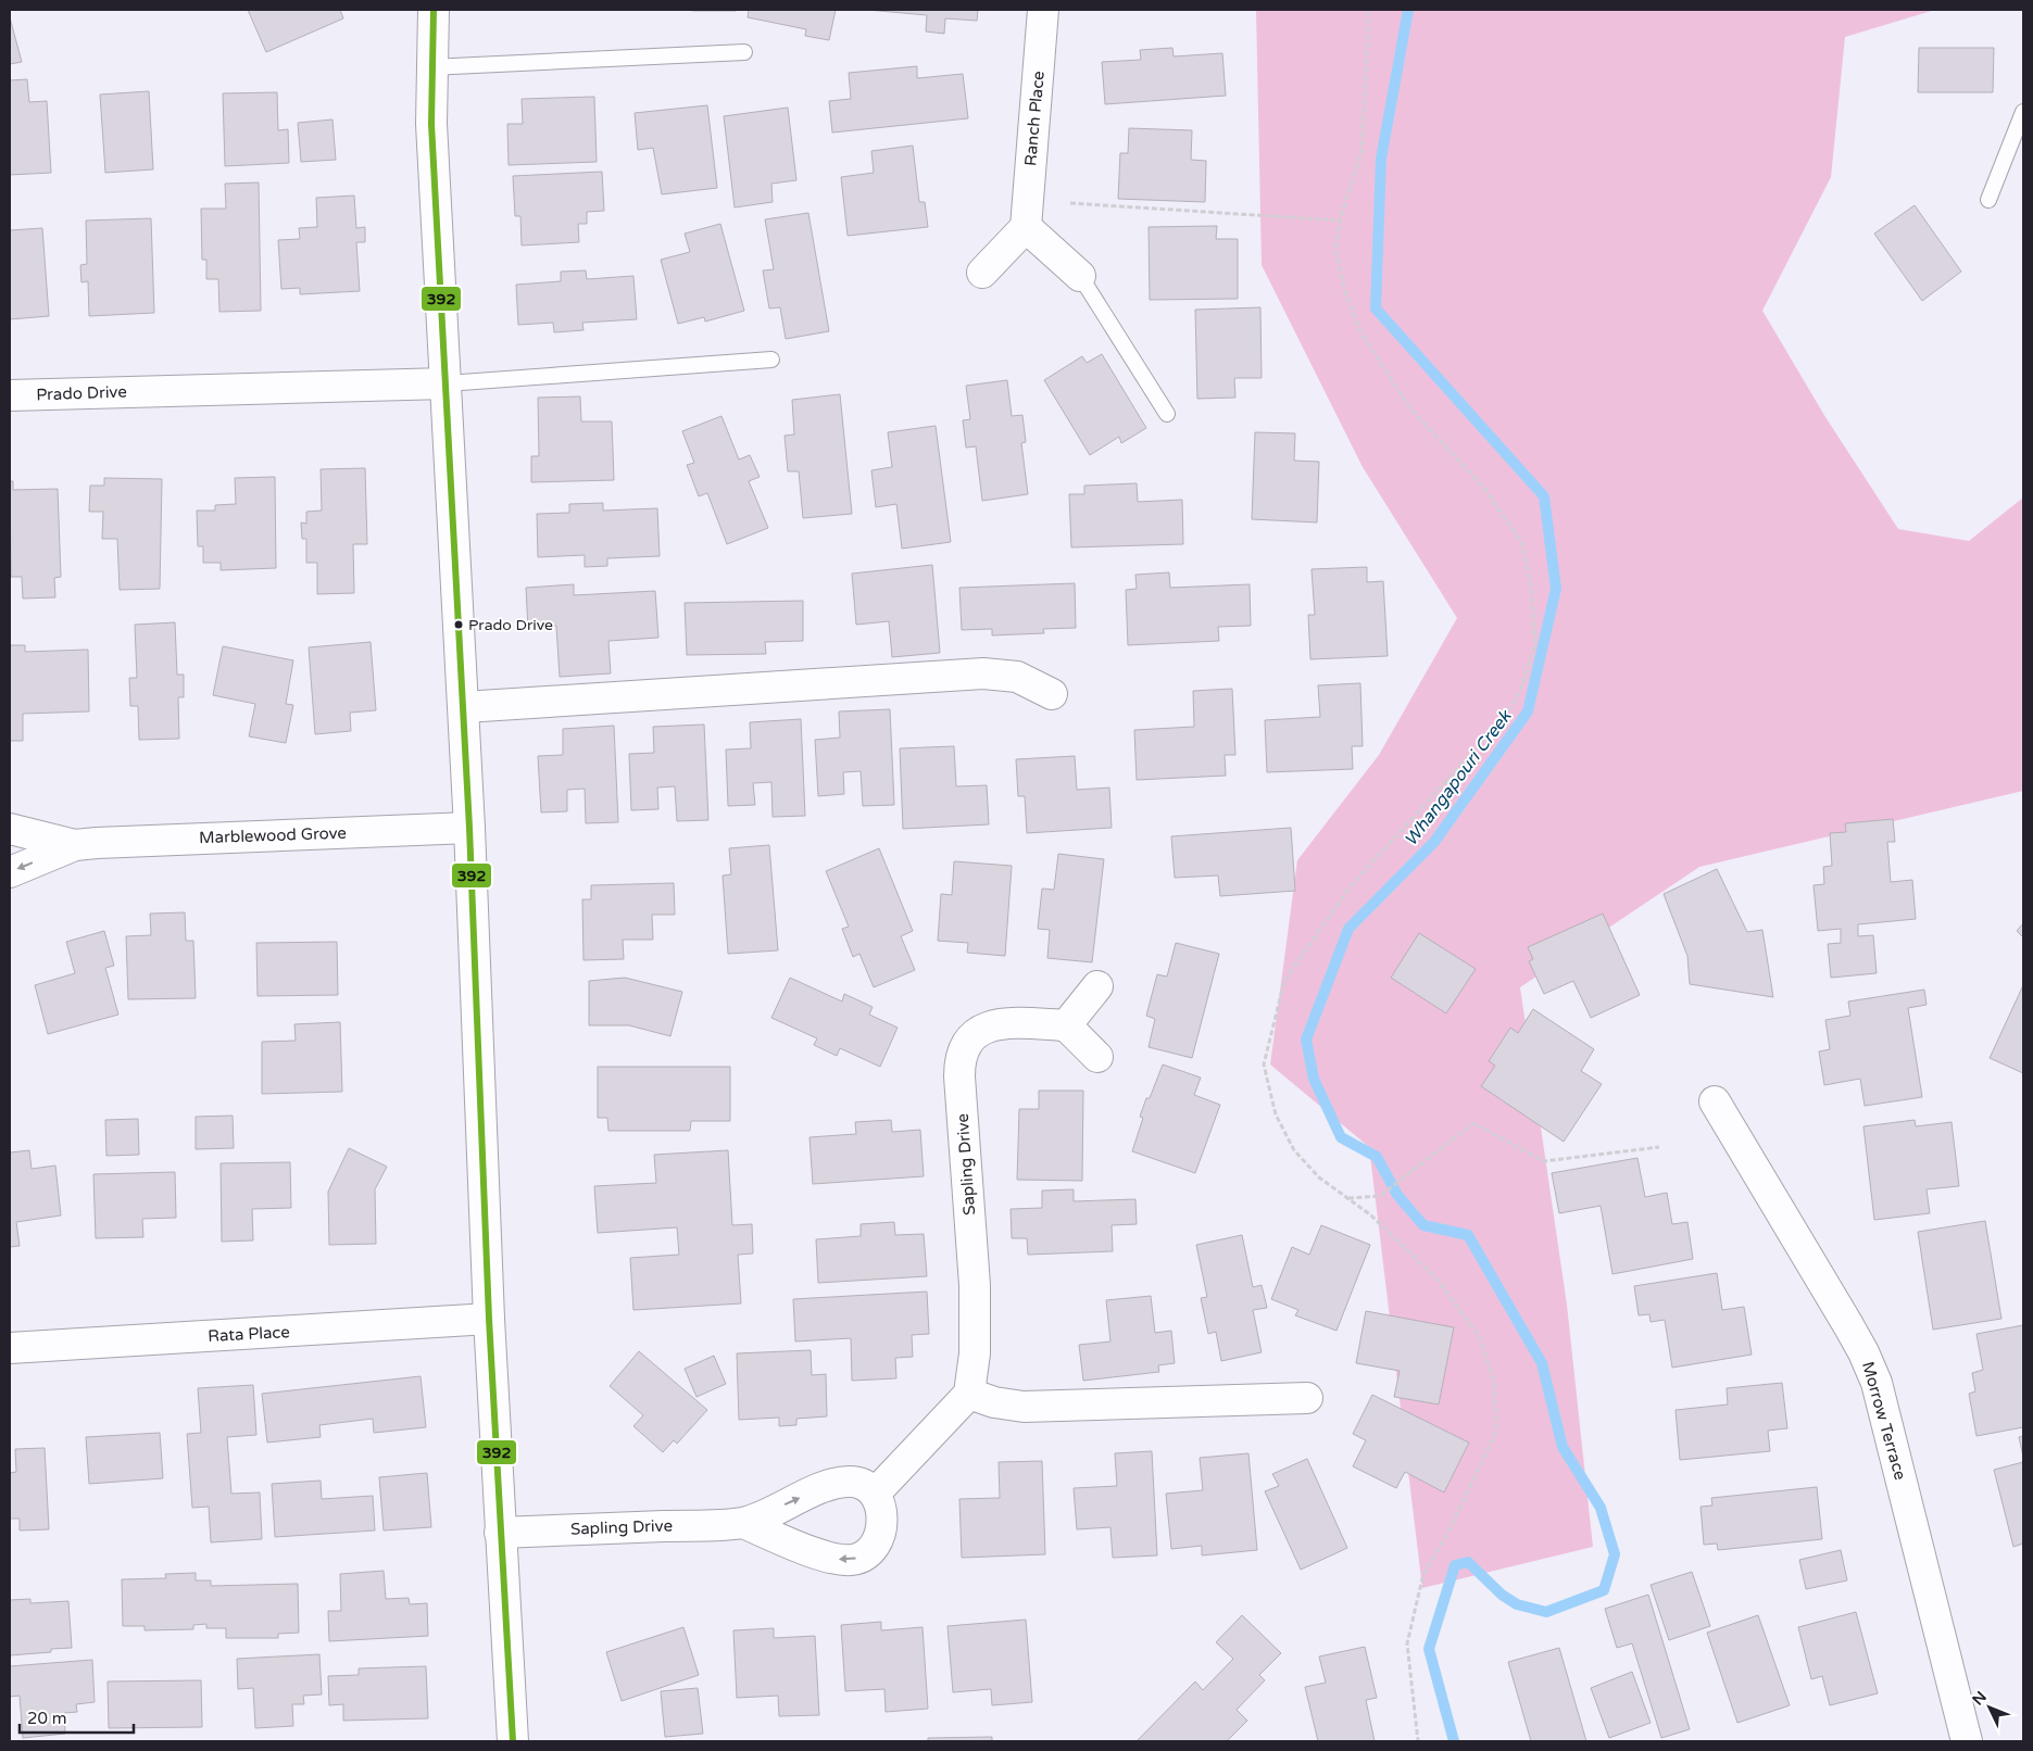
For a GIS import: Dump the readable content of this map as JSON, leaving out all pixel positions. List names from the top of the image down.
{
  "streets": {
    "street": [
      "Ranch Place",
      "Prado Drive",
      "Marblewood Grove",
      "Sapling Drive",
      "Rata Place",
      "Morrow Terrace"
    ]
  },
  "water": ["Whangapouri Creek"],
  "places": ["Prado Drive"],
  "lines": ["transit line 392"],
  "scale_bar": "20 m",
  "north": "top left"
}
